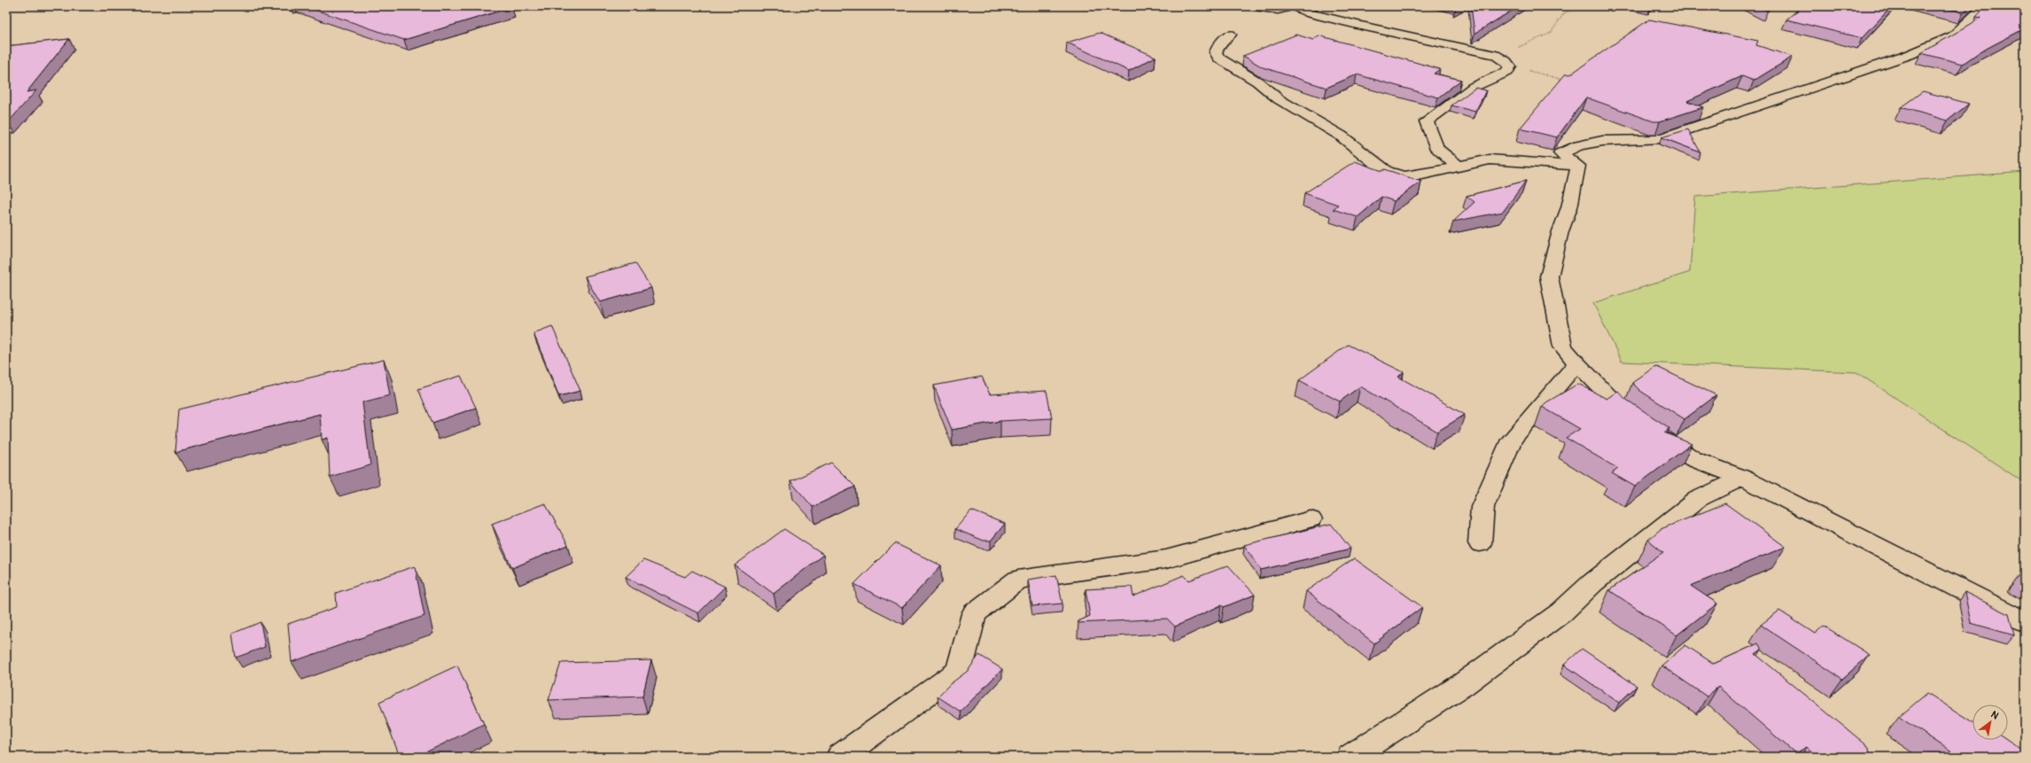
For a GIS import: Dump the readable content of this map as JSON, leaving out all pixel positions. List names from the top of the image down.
{
  "north": "top right"
}
